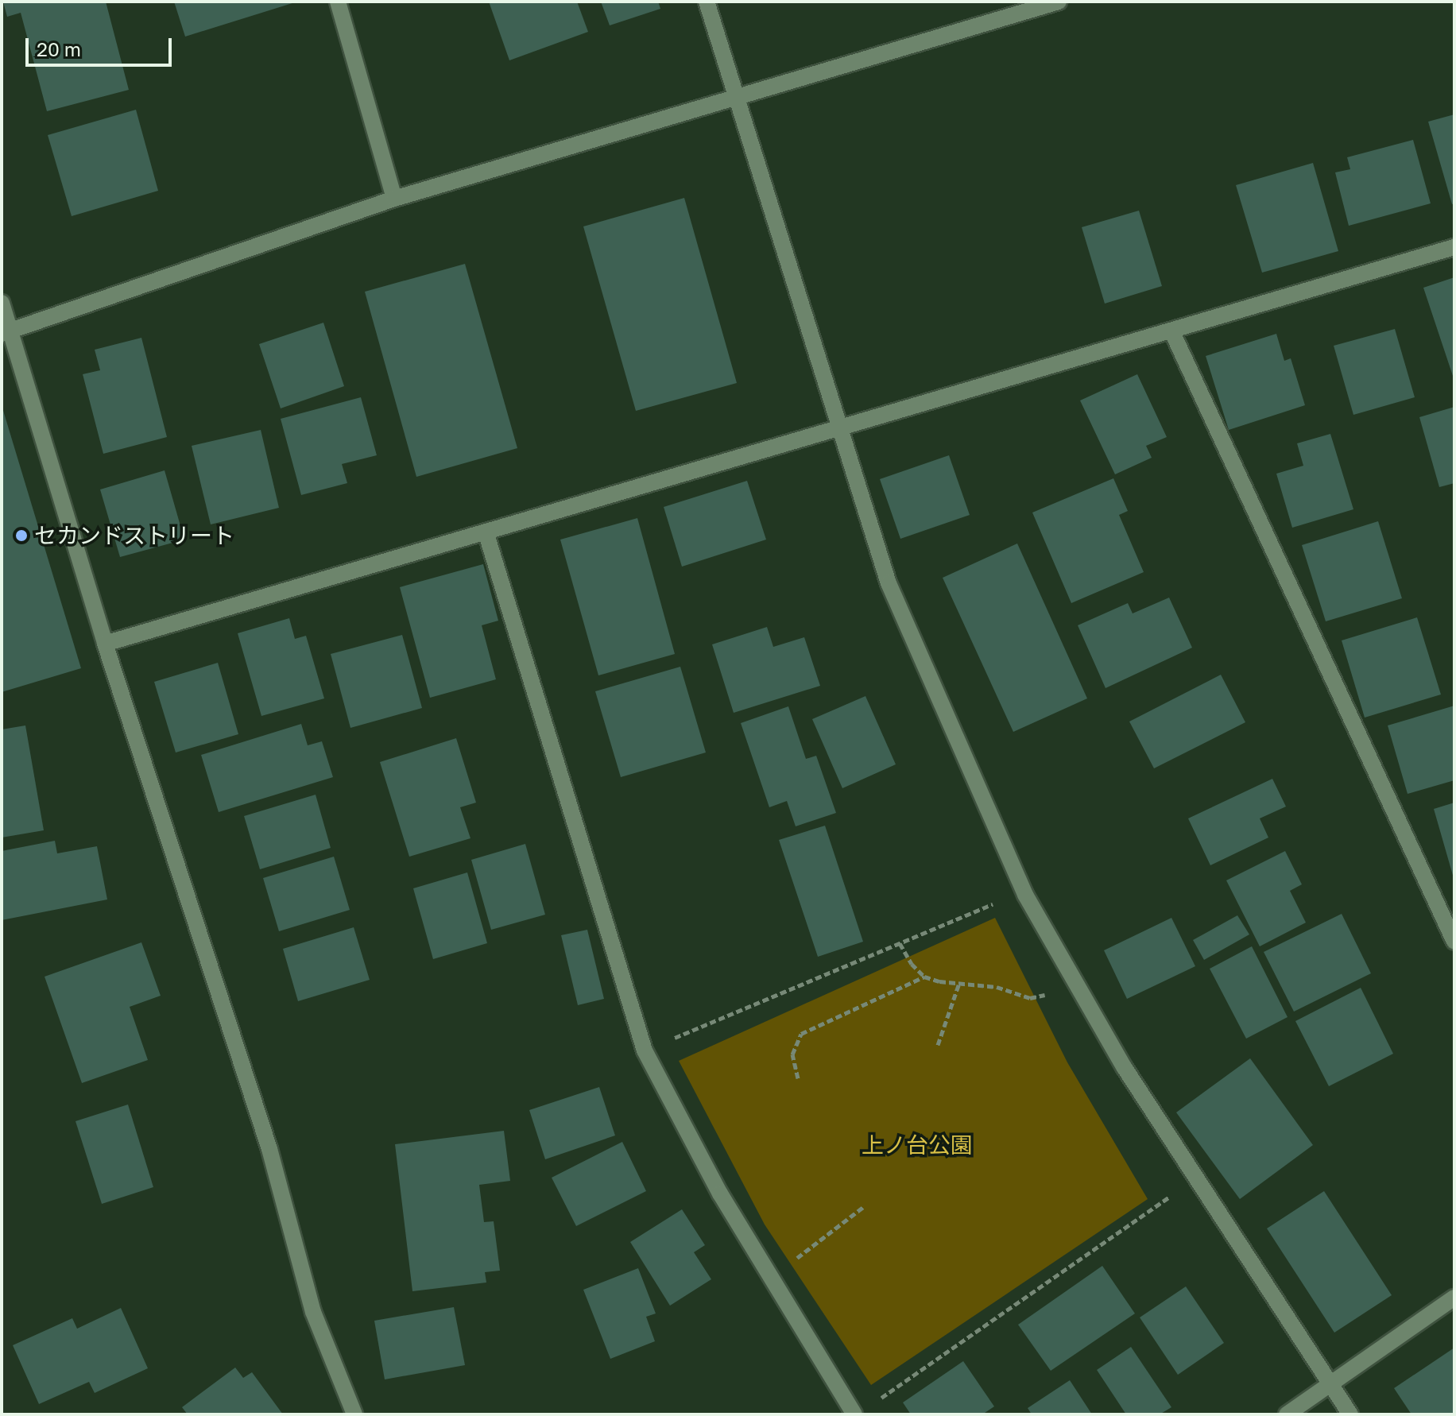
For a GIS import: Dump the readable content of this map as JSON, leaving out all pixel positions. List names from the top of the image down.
{
  "parks": ["上ノ台公園"],
  "places": ["セカンドストリート"],
  "scale_bar": "20 m"
}
